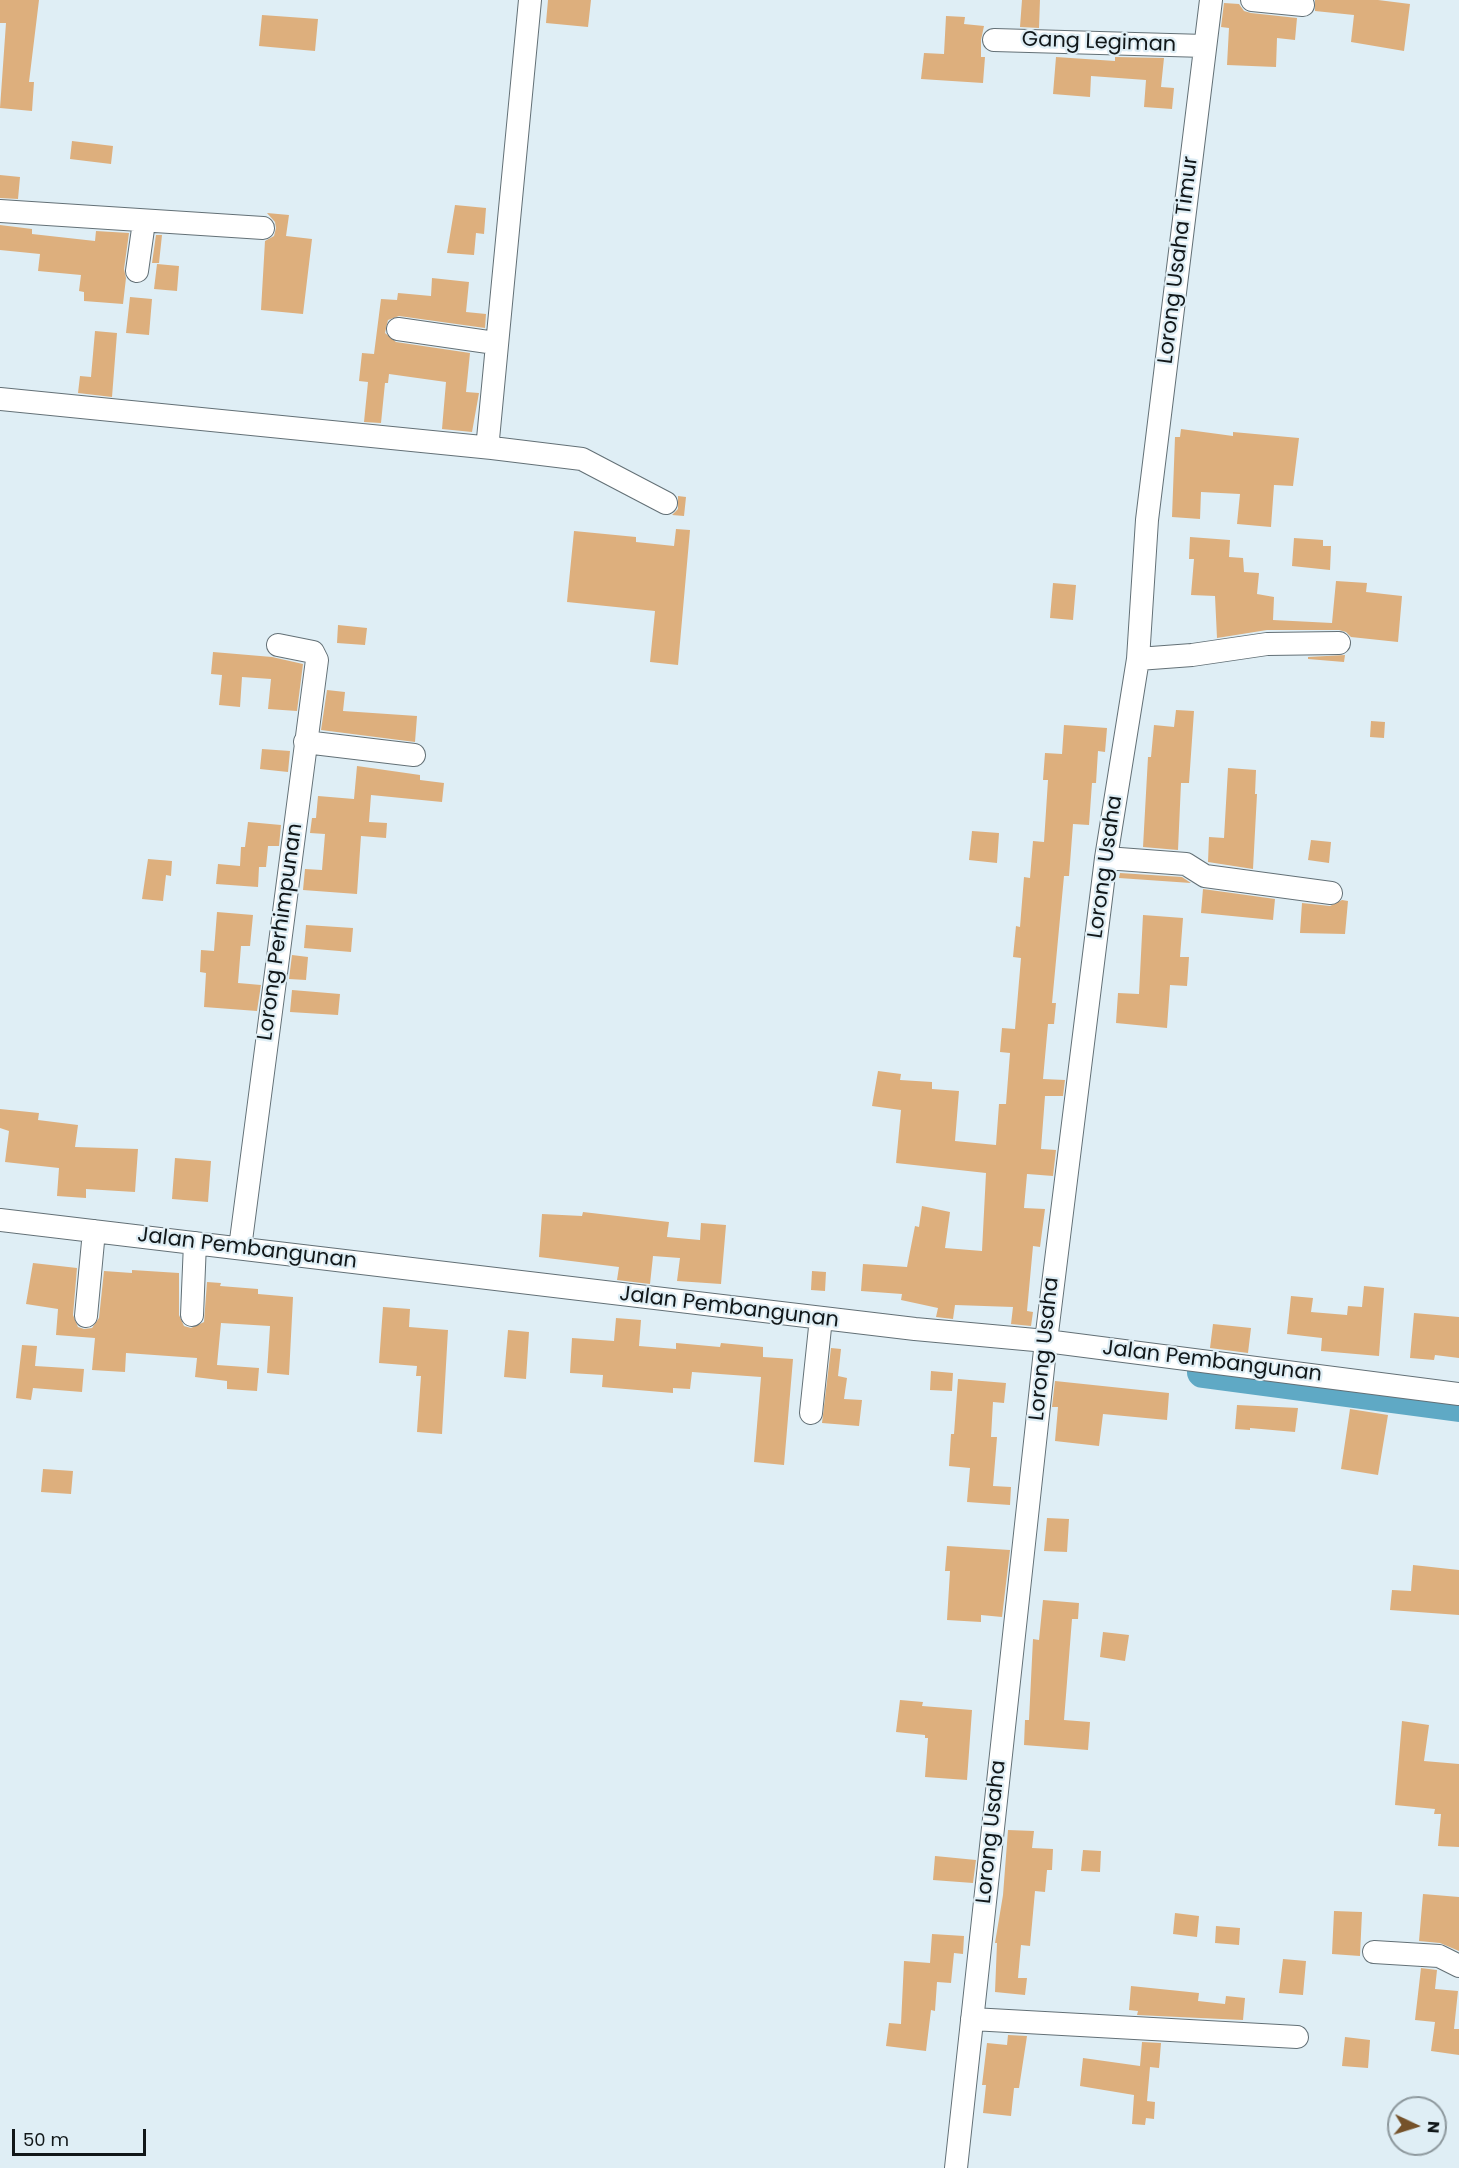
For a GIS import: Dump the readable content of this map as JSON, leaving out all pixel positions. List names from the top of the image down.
{
  "streets": {
    "street": [
      "Gang Legiman",
      "Lorong Usaha Timur",
      "Lorong Usaha",
      "Lorong Perhimpunan",
      "Jalan Pembangunan"
    ]
  },
  "crossings": [
    ["Gang Legiman", "Lorong Usaha Timur"],
    ["Lorong Usaha Timur", "Lorong Usaha"],
    ["Lorong Usaha", "Jalan Pembangunan"],
    ["Lorong Perhimpunan", "Jalan Pembangunan"]
  ],
  "scale_bar": "50 m",
  "north": "right"
}
